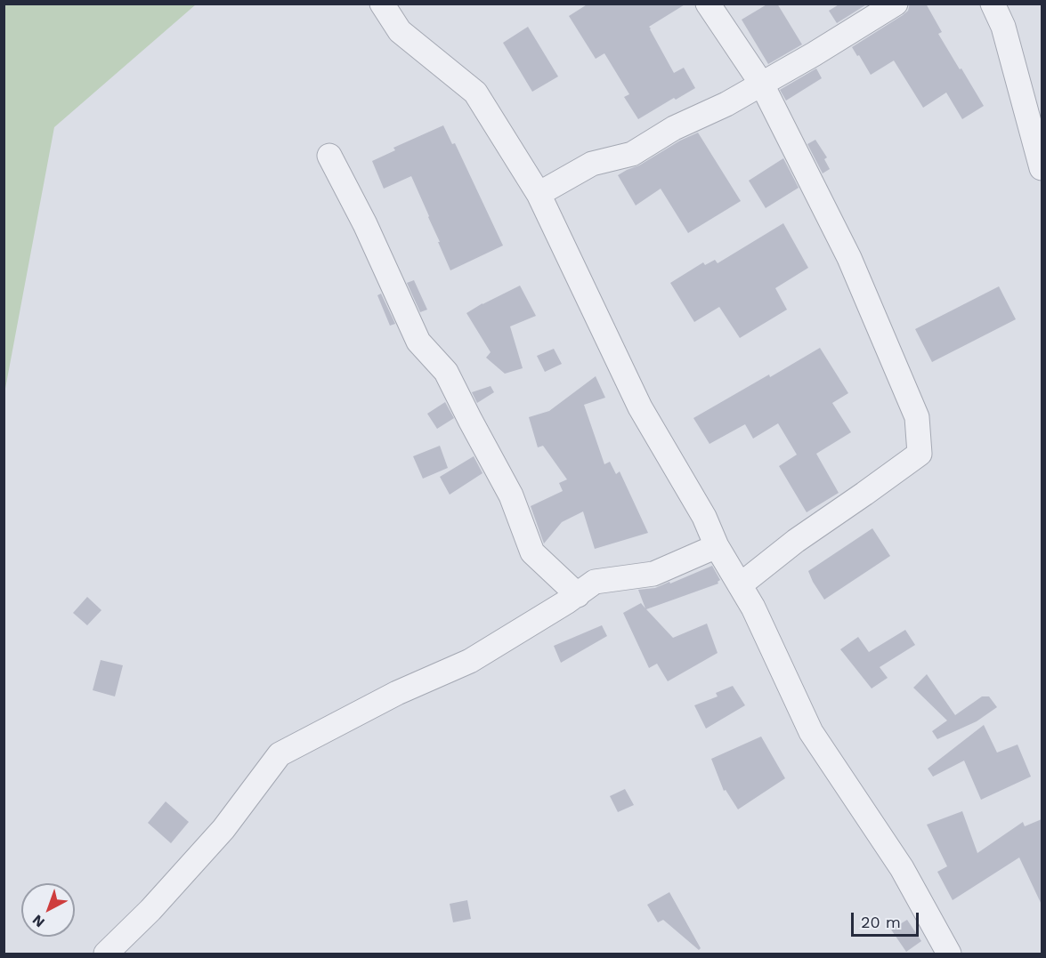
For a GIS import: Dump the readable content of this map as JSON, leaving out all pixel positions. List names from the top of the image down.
{
  "scale_bar": "20 m",
  "north": "bottom left"
}
